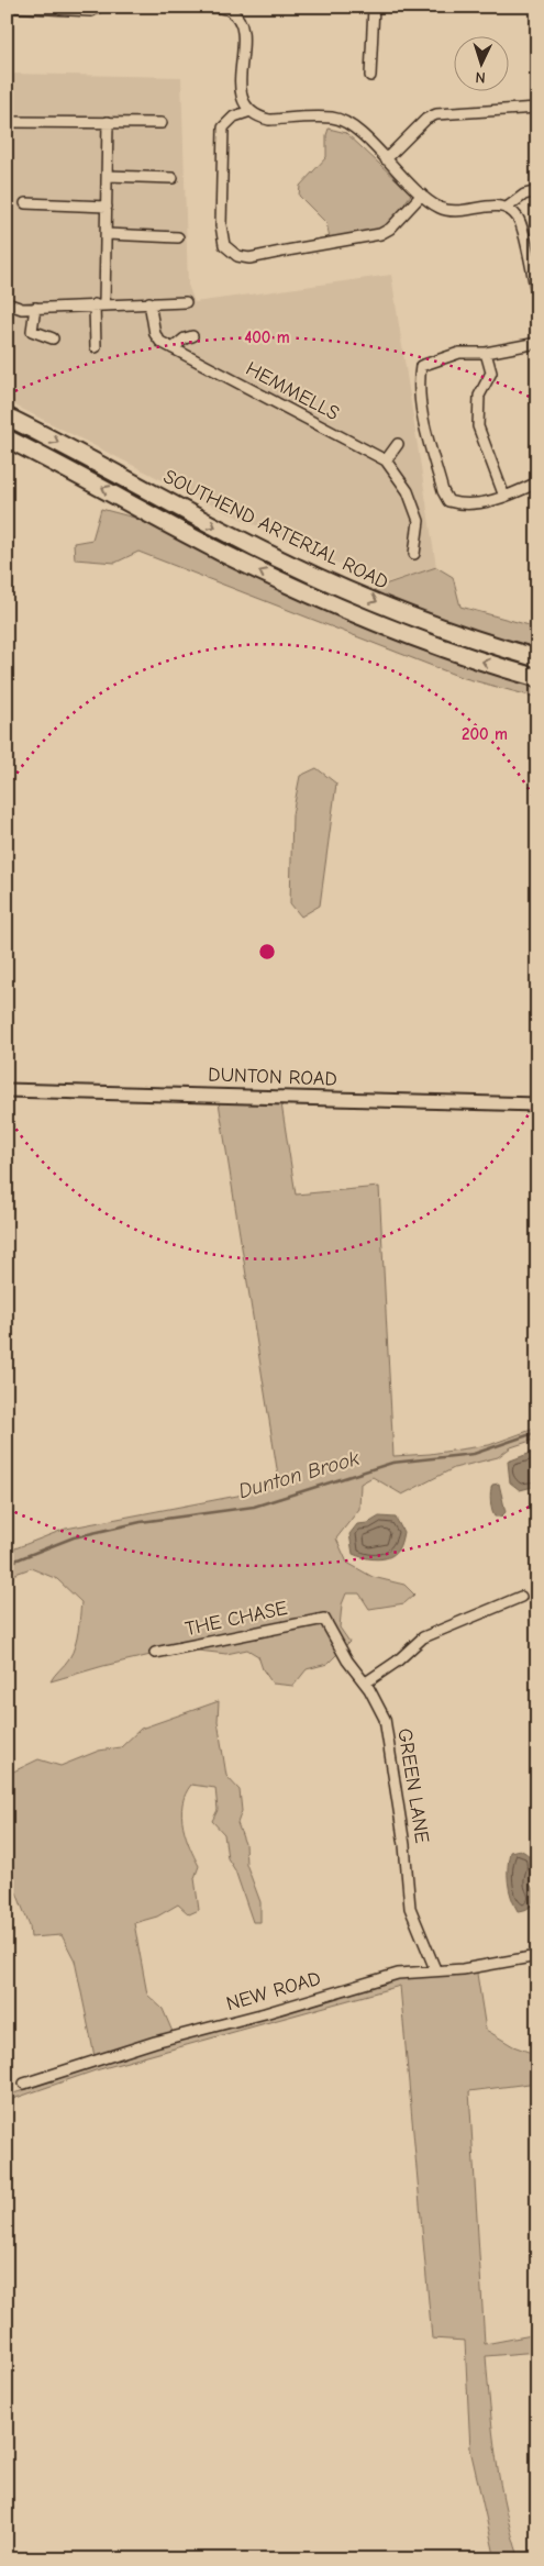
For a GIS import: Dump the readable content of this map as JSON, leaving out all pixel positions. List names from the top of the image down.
{
  "streets": {
    "highway": ["SOUTHEND ARTERIAL ROAD"],
    "street": [
      "HEMMELLS",
      "DUNTON ROAD",
      "THE CHASE",
      "GREEN LANE",
      "NEW ROAD"
    ]
  },
  "crossings": [
    ["THE CHASE", "GREEN LANE"],
    ["GREEN LANE", "NEW ROAD"]
  ],
  "water": ["Dunton Brook"],
  "north": "bottom",
  "rings": ["400 m", "200 m"]
}
